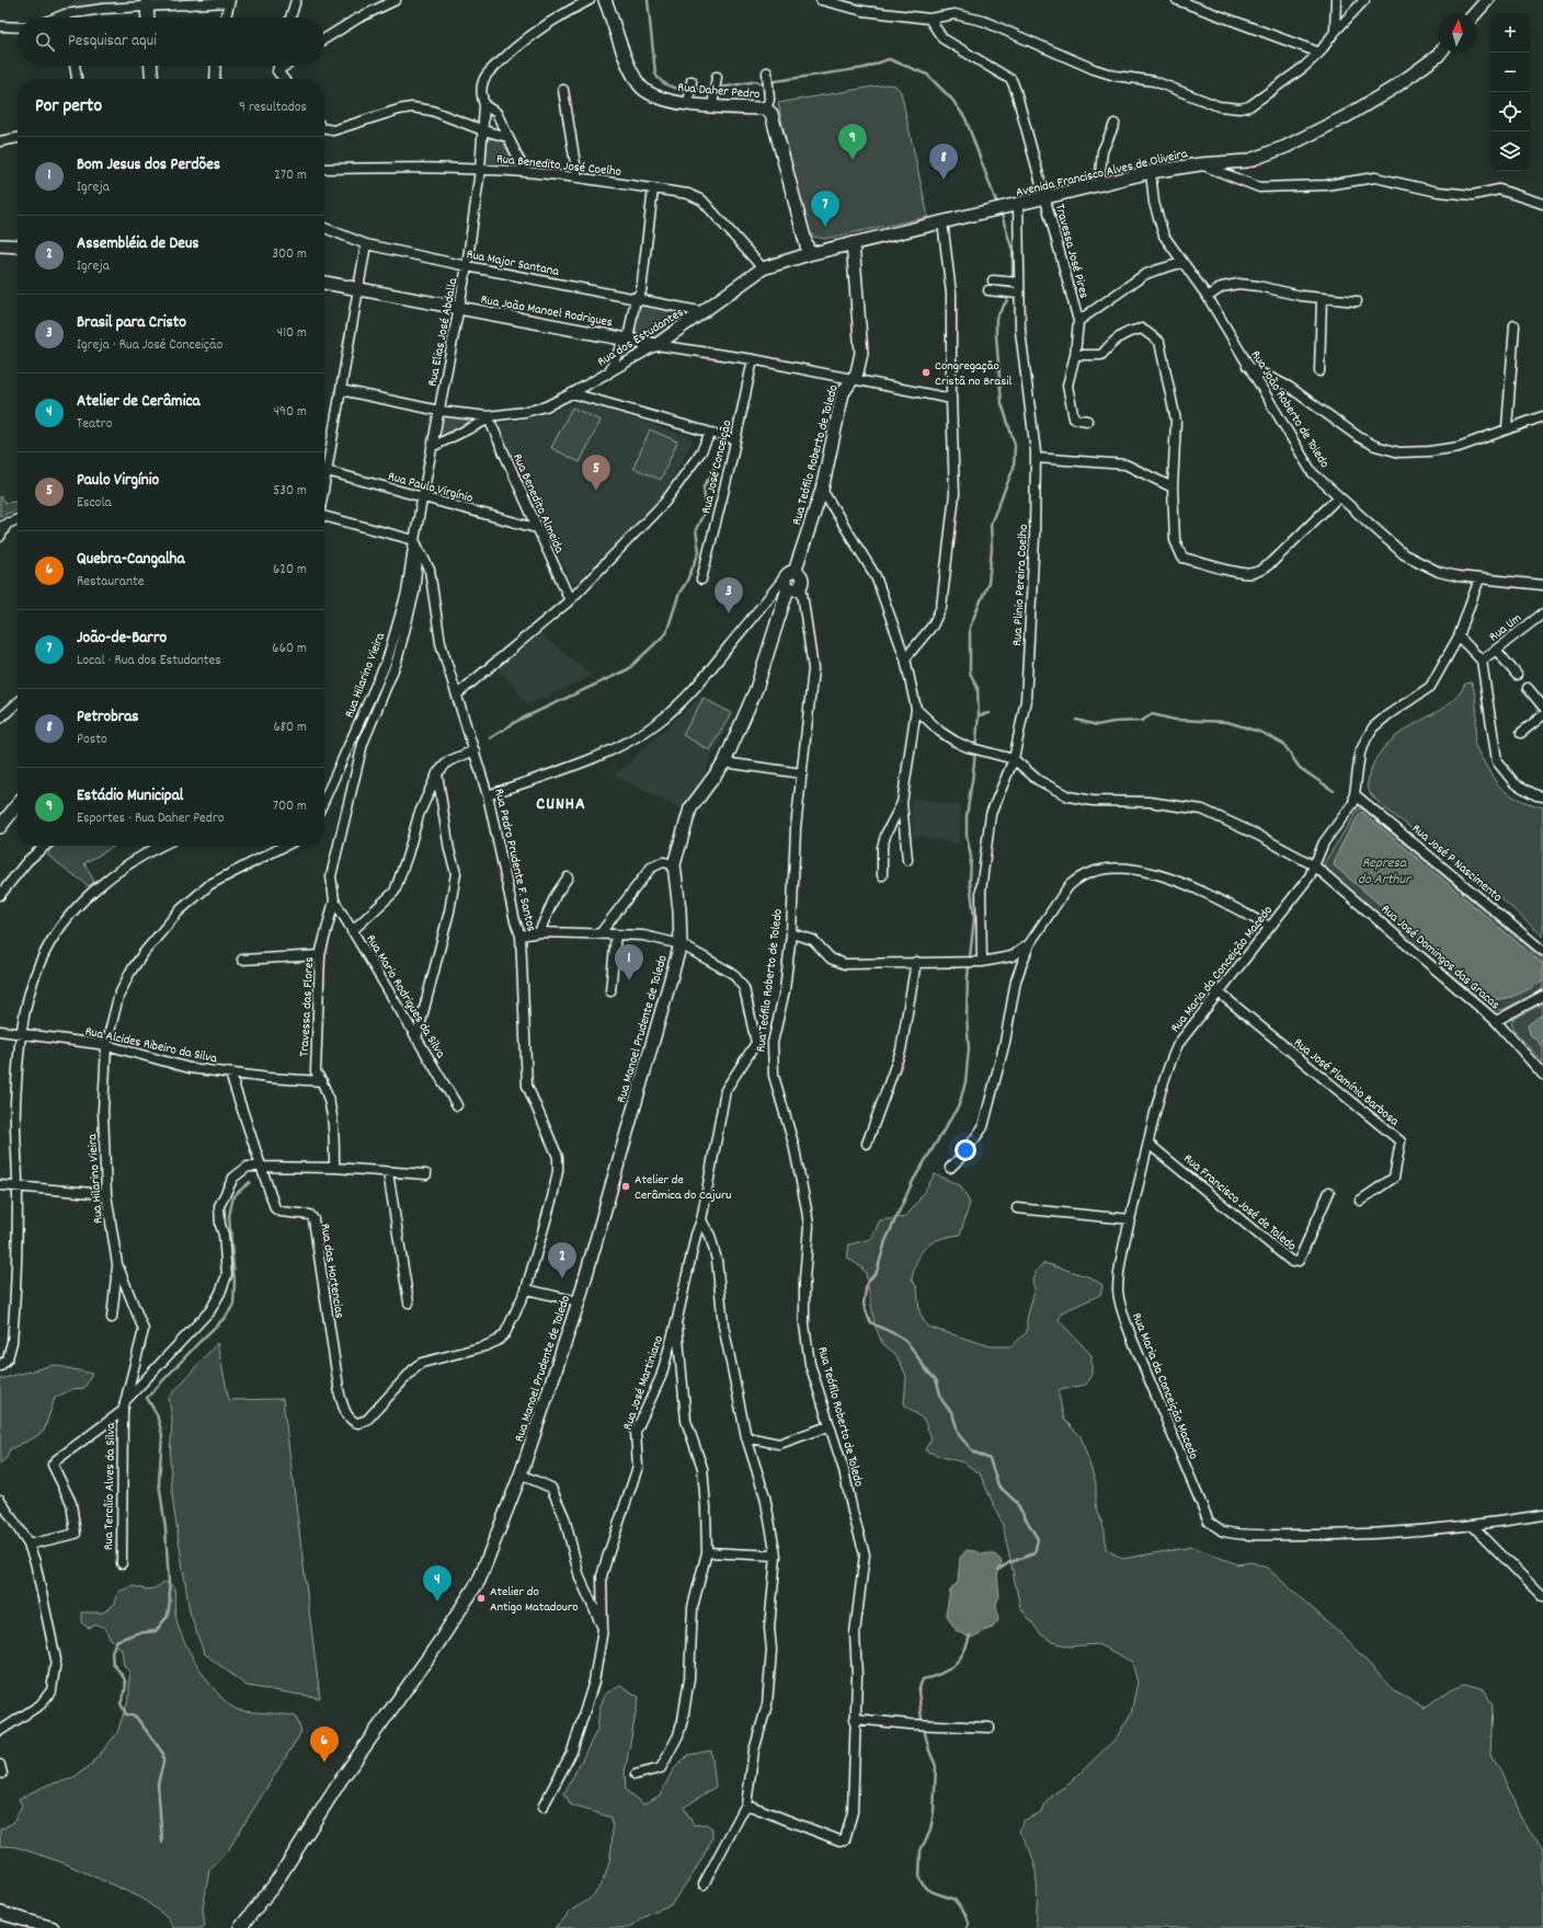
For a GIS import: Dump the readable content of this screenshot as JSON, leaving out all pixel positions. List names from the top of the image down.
{
  "streets": {
    "street": [
      "Rua Daher Pedro",
      "Rua Benedito José Coelho",
      "Avenida Francisco Alves de Oliveira",
      "Travessa José Pires",
      "Rua Major Santana",
      "Rua João Manoel Rodrigues",
      "Rua Elias José Abdalla",
      "Rua dos Estudantes",
      "Rua João Roberto de Toledo",
      "Rua Teófilo Roberto de Toledo",
      "Rua José Conceição",
      "Rua Paulo Virgínio",
      "Rua Benedito Almeida",
      "Rua Plinio Pereira Coelho",
      "Rua Um",
      "Rua Hilarino Vieira",
      "Rua Pedro Prudente F. Santos",
      "Rua José P Nascimento",
      "Rua José Domingos das Gracas",
      "Rua Maria da Conceição Macedo",
      "Rua Mario Rodrigues da Silva",
      "Travessa das Flores",
      "Rua Manoel Prudente de Toledo",
      "Rua Alcides Ribeiro da Silva",
      "Rua José Flamínio Barbosa",
      "Rua Francisco José de Toledo",
      "Rua das Hortencias",
      "Rua José Martiniano",
      "Rua Tercílio Alves da Silva"
    ]
  },
  "crossings": [
    ["Rua Daher Pedro", "Rua dos Estudantes"],
    ["Rua Benedito José Coelho", "Rua Elias José Abdalla"],
    ["Rua Benedito José Coelho", "Rua dos Estudantes"],
    ["Avenida Francisco Alves de Oliveira", "Travessa José Pires"],
    ["Avenida Francisco Alves de Oliveira", "Rua dos Estudantes"],
    ["Avenida Francisco Alves de Oliveira", "Rua João Roberto de Toledo"],
    ["Avenida Francisco Alves de Oliveira", "Rua Plinio Pereira Coelho"],
    ["Rua Major Santana", "Rua Elias José Abdalla"],
    ["Rua Major Santana", "Rua dos Estudantes"],
    ["Rua João Manoel Rodrigues", "Rua Elias José Abdalla"],
    ["Rua João Manoel Rodrigues", "Rua dos Estudantes"],
    ["Rua João Manoel Rodrigues", "Rua Teófilo Roberto de Toledo"],
    ["Rua João Manoel Rodrigues", "Rua José Conceição"],
    ["Rua Elias José Abdalla", "Rua dos Estudantes"],
    ["Rua Elias José Abdalla", "Rua Paulo Virgínio"],
    ["Rua Elias José Abdalla", "Rua Hilarino Vieira"],
    ["Rua dos Estudantes", "Rua Teófilo Roberto de Toledo"],
    ["Rua dos Estudantes", "Rua Benedito Almeida"],
    ["Rua Teófilo Roberto de Toledo", "Rua Manoel Prudente de Toledo"],
    ["Rua Paulo Virgínio", "Rua Benedito Almeida"],
    ["Rua Paulo Virgínio", "Rua Hilarino Vieira"],
    ["Rua Plinio Pereira Coelho", "Rua José Domingos das Gracas"],
    ["Rua Hilarino Vieira", "Rua Pedro Prudente F. Santos"],
    ["Rua Hilarino Vieira", "Travessa das Flores"],
    ["Rua Hilarino Vieira", "Rua Alcides Ribeiro da Silva"],
    ["Rua Hilarino Vieira", "Rua Tercílio Alves da Silva"],
    ["Rua Pedro Prudente F. Santos", "Rua das Hortencias"],
    ["Rua José P Nascimento", "Rua Maria da Conceição Macedo"],
    ["Rua José Domingos das Gracas", "Rua Maria da Conceição Macedo"],
    ["Rua Maria da Conceição Macedo", "Rua José Flamínio Barbosa"],
    ["Rua Maria da Conceição Macedo", "Rua Francisco José de Toledo"],
    ["Rua Mario Rodrigues da Silva", "Travessa das Flores"],
    ["Travessa das Flores", "Rua Alcides Ribeiro da Silva"],
    ["Rua Alcides Ribeiro da Silva", "Rua das Hortencias"]
  ],
  "districts": ["CUNHA"],
  "water": ["Represa do Arthur"],
  "places": ["Congregação Cristã no Brasil", "Atelier de Cerâmica do Cajuru", "Atelier do Antigo Matadouro"],
  "north": "top",
  "page": {
    "map_buttons": ["+", "−"],
    "search": "Pesquisar aqui",
    "heading": ["Por perto", "9 resultados"],
    "pins": [
      "9",
      "8",
      "7",
      "5",
      "3",
      "1",
      "2",
      "4",
      "6"
    ],
    "list": [
      {
        "mark": "1",
        "name": "Bom Jesus dos Perdões",
        "note": "Igreja",
        "value": "270 m"
      },
      {
        "mark": "2",
        "name": "Assembléia de Deus",
        "note": "Igreja",
        "value": "300 m"
      },
      {
        "mark": "3",
        "name": "Brasil para Cristo",
        "note": "Igreja · Rua José Conceição",
        "value": "410 m"
      },
      {
        "mark": "4",
        "name": "Atelier de Cerâmica",
        "note": "Teatro",
        "value": "490 m"
      },
      {
        "mark": "5",
        "name": "Paulo Virgínio",
        "note": "Escola",
        "value": "530 m"
      },
      {
        "mark": "6",
        "name": "Quebra-Cangalha",
        "note": "Restaurante",
        "value": "620 m"
      },
      {
        "mark": "7",
        "name": "João-de-Barro",
        "note": "Local · Rua dos Estudantes",
        "value": "660 m"
      },
      {
        "mark": "8",
        "name": "Petrobras",
        "note": "Posto",
        "value": "680 m"
      },
      {
        "mark": "9",
        "name": "Estádio Municipal",
        "note": "Esportes · Rua Daher Pedro",
        "value": "700 m"
      }
    ]
  }
}
